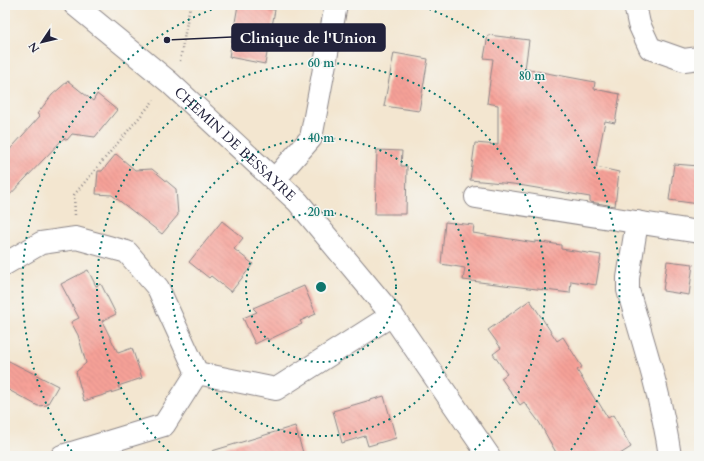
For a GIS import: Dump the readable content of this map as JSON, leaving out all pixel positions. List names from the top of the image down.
{
  "streets": {
    "street": ["CHEMIN DE BESSAYRE"]
  },
  "places": ["Clinique de l'Union"],
  "north": "bottom left",
  "rings": [
    "60 m",
    "80 m",
    "40 m",
    "20 m"
  ]
}
